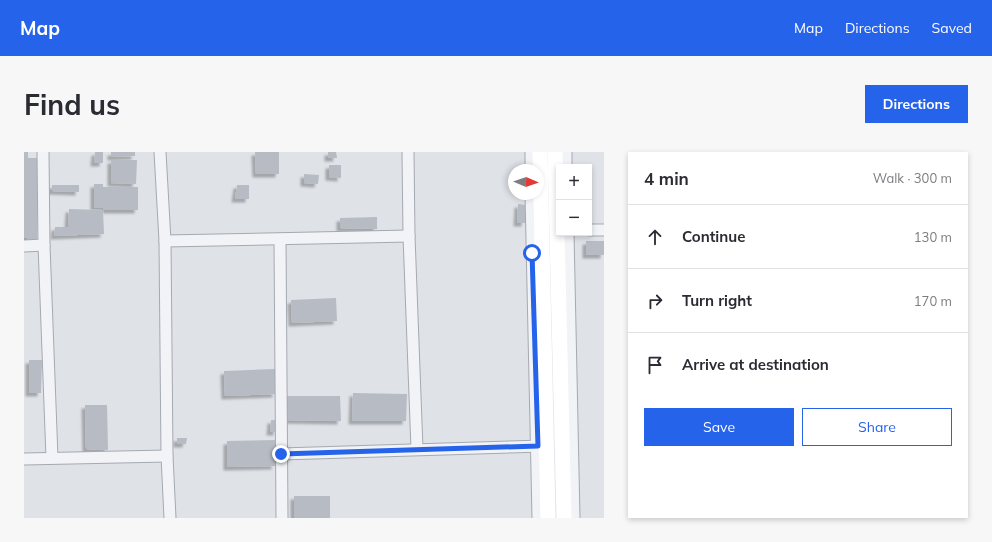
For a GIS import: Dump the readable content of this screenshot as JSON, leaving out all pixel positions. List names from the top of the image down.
{
  "north": "right",
  "page": {
    "header": "Map",
    "nav": ["Map", "Directions", "Saved"],
    "buttons": [
      "Directions",
      ["Save", "Share"]
    ],
    "title": "Find us",
    "heading": ["4 min", "Walk · 300 m"],
    "map_buttons": ["+", "−"],
    "list": [
      ["Continue", "130 m"],
      ["Turn right", "170 m"],
      "Arrive at destination"
    ]
  }
}
